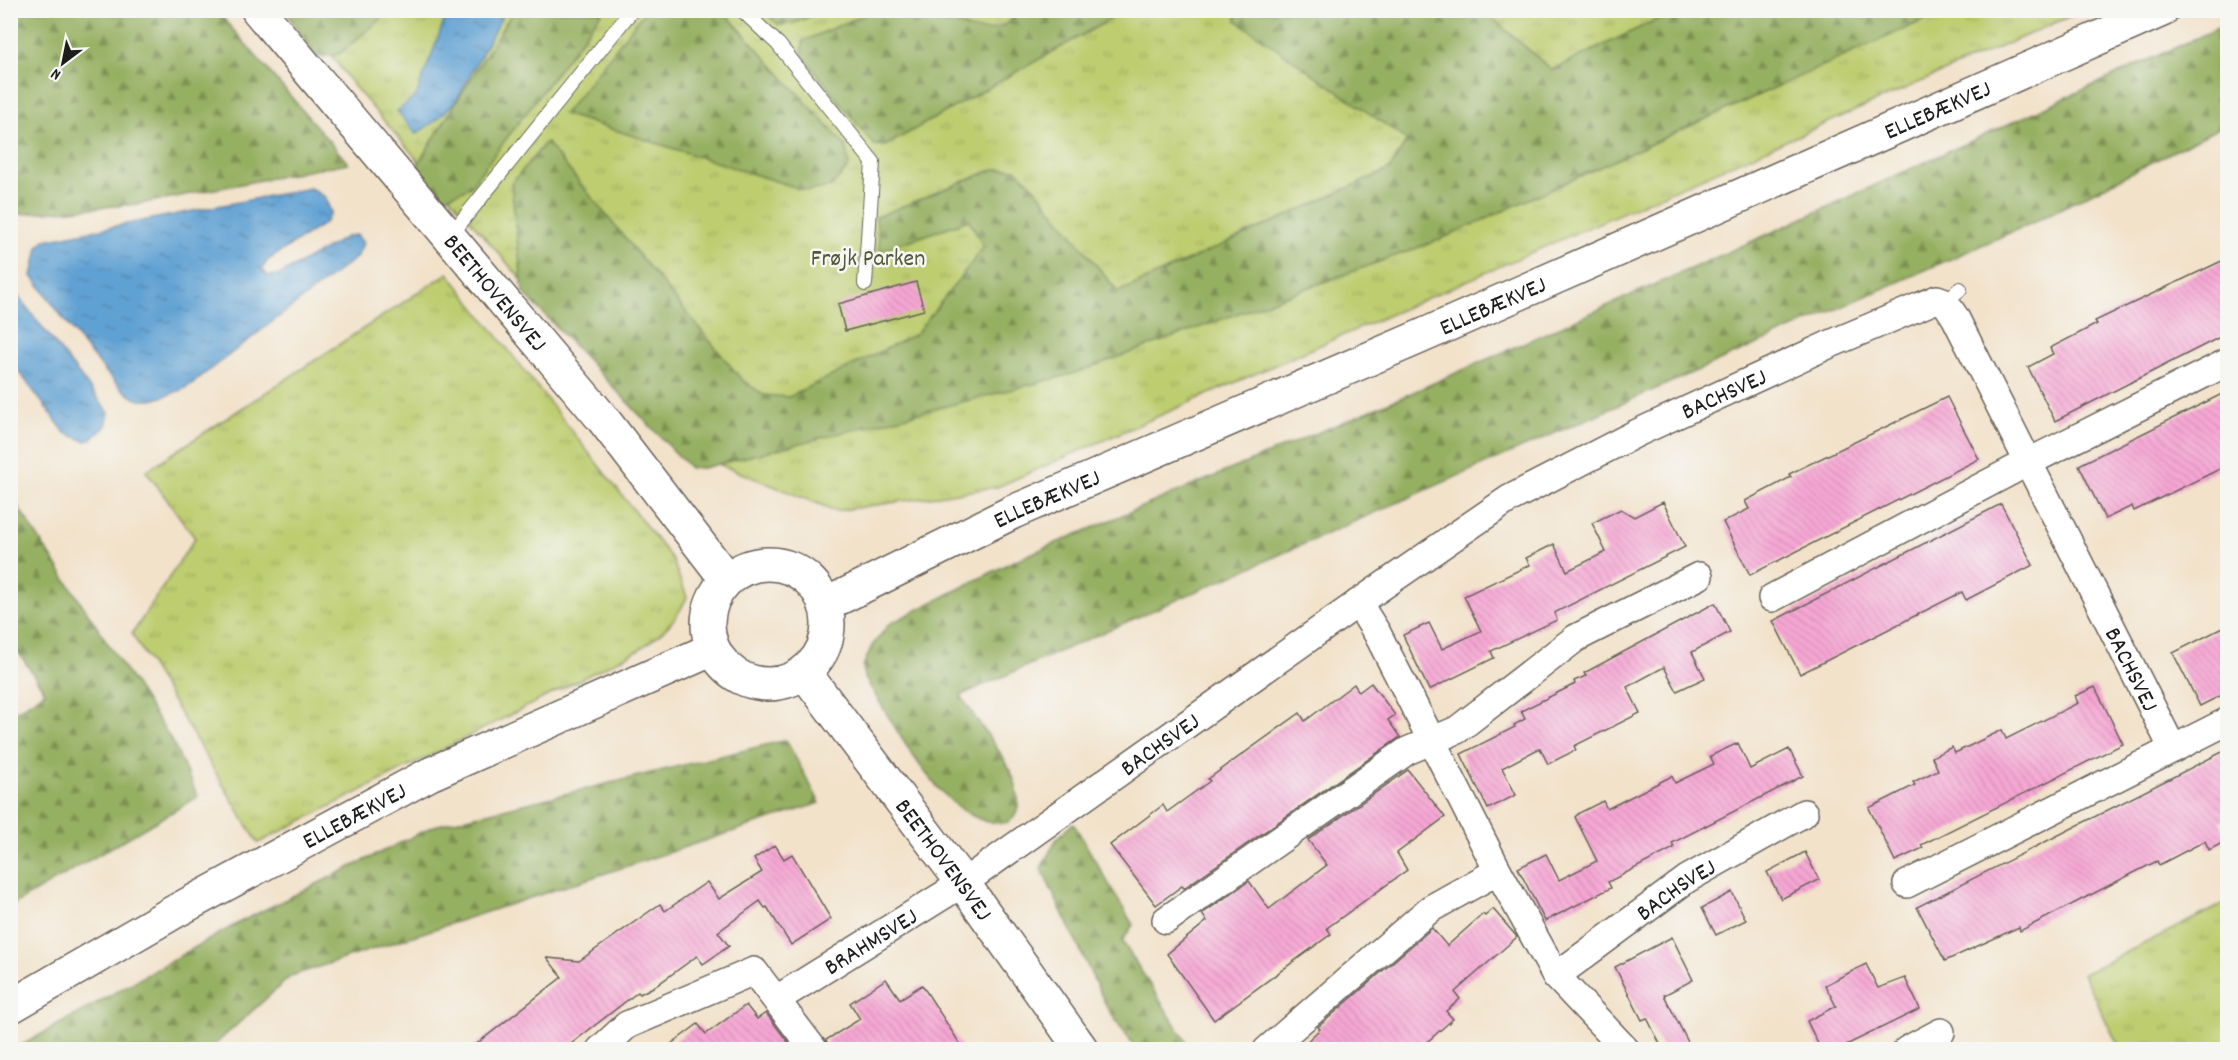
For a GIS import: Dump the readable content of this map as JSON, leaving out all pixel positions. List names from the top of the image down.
{
  "streets": {
    "street": [
      "ELLEBÆKVEJ",
      "BEETHOVENSVEJ",
      "BACHSVEJ",
      "BRAHMSVEJ"
    ]
  },
  "crossings": [
    ["ELLEBÆKVEJ", "BEETHOVENSVEJ"],
    ["BEETHOVENSVEJ", "BACHSVEJ"],
    ["BEETHOVENSVEJ", "BRAHMSVEJ"],
    ["BACHSVEJ", "BRAHMSVEJ"]
  ],
  "parks": ["Frøjk Parken"],
  "north": "bottom left"
}
